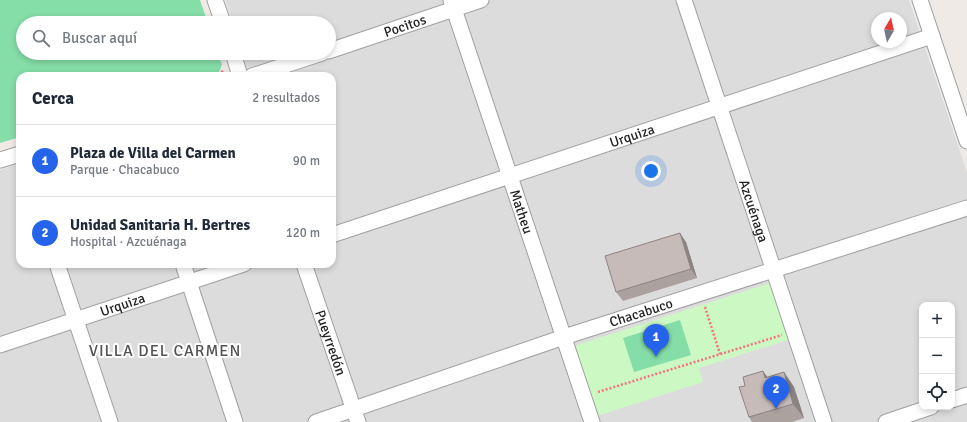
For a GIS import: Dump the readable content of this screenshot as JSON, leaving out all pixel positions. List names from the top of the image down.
{
  "streets": {
    "street": [
      "Pocitos",
      "Urquiza",
      "Matheu",
      "Azcuénaga",
      "Chacabuco",
      "Pueyrredón"
    ]
  },
  "crossings": [
    ["Pocitos", "Matheu"],
    ["Urquiza", "Matheu"],
    ["Urquiza", "Azcuénaga"],
    ["Matheu", "Chacabuco"],
    ["Azcuénaga", "Chacabuco"],
    ["Chacabuco", "Pueyrredón"]
  ],
  "districts": ["VILLA DEL CARMEN"],
  "north": "top",
  "page": {
    "search": "Buscar aquí",
    "heading": ["Cerca", "2 resultados"],
    "list": [
      {
        "mark": "1",
        "name": "Plaza de Villa del Carmen",
        "note": "Parque · Chacabuco",
        "value": "90 m"
      },
      {
        "mark": "2",
        "name": "Unidad Sanitaria H. Bertres",
        "note": "Hospital · Azcuénaga",
        "value": "120 m"
      }
    ],
    "map_buttons": ["+", "−"],
    "pins": ["1", "2"]
  }
}
